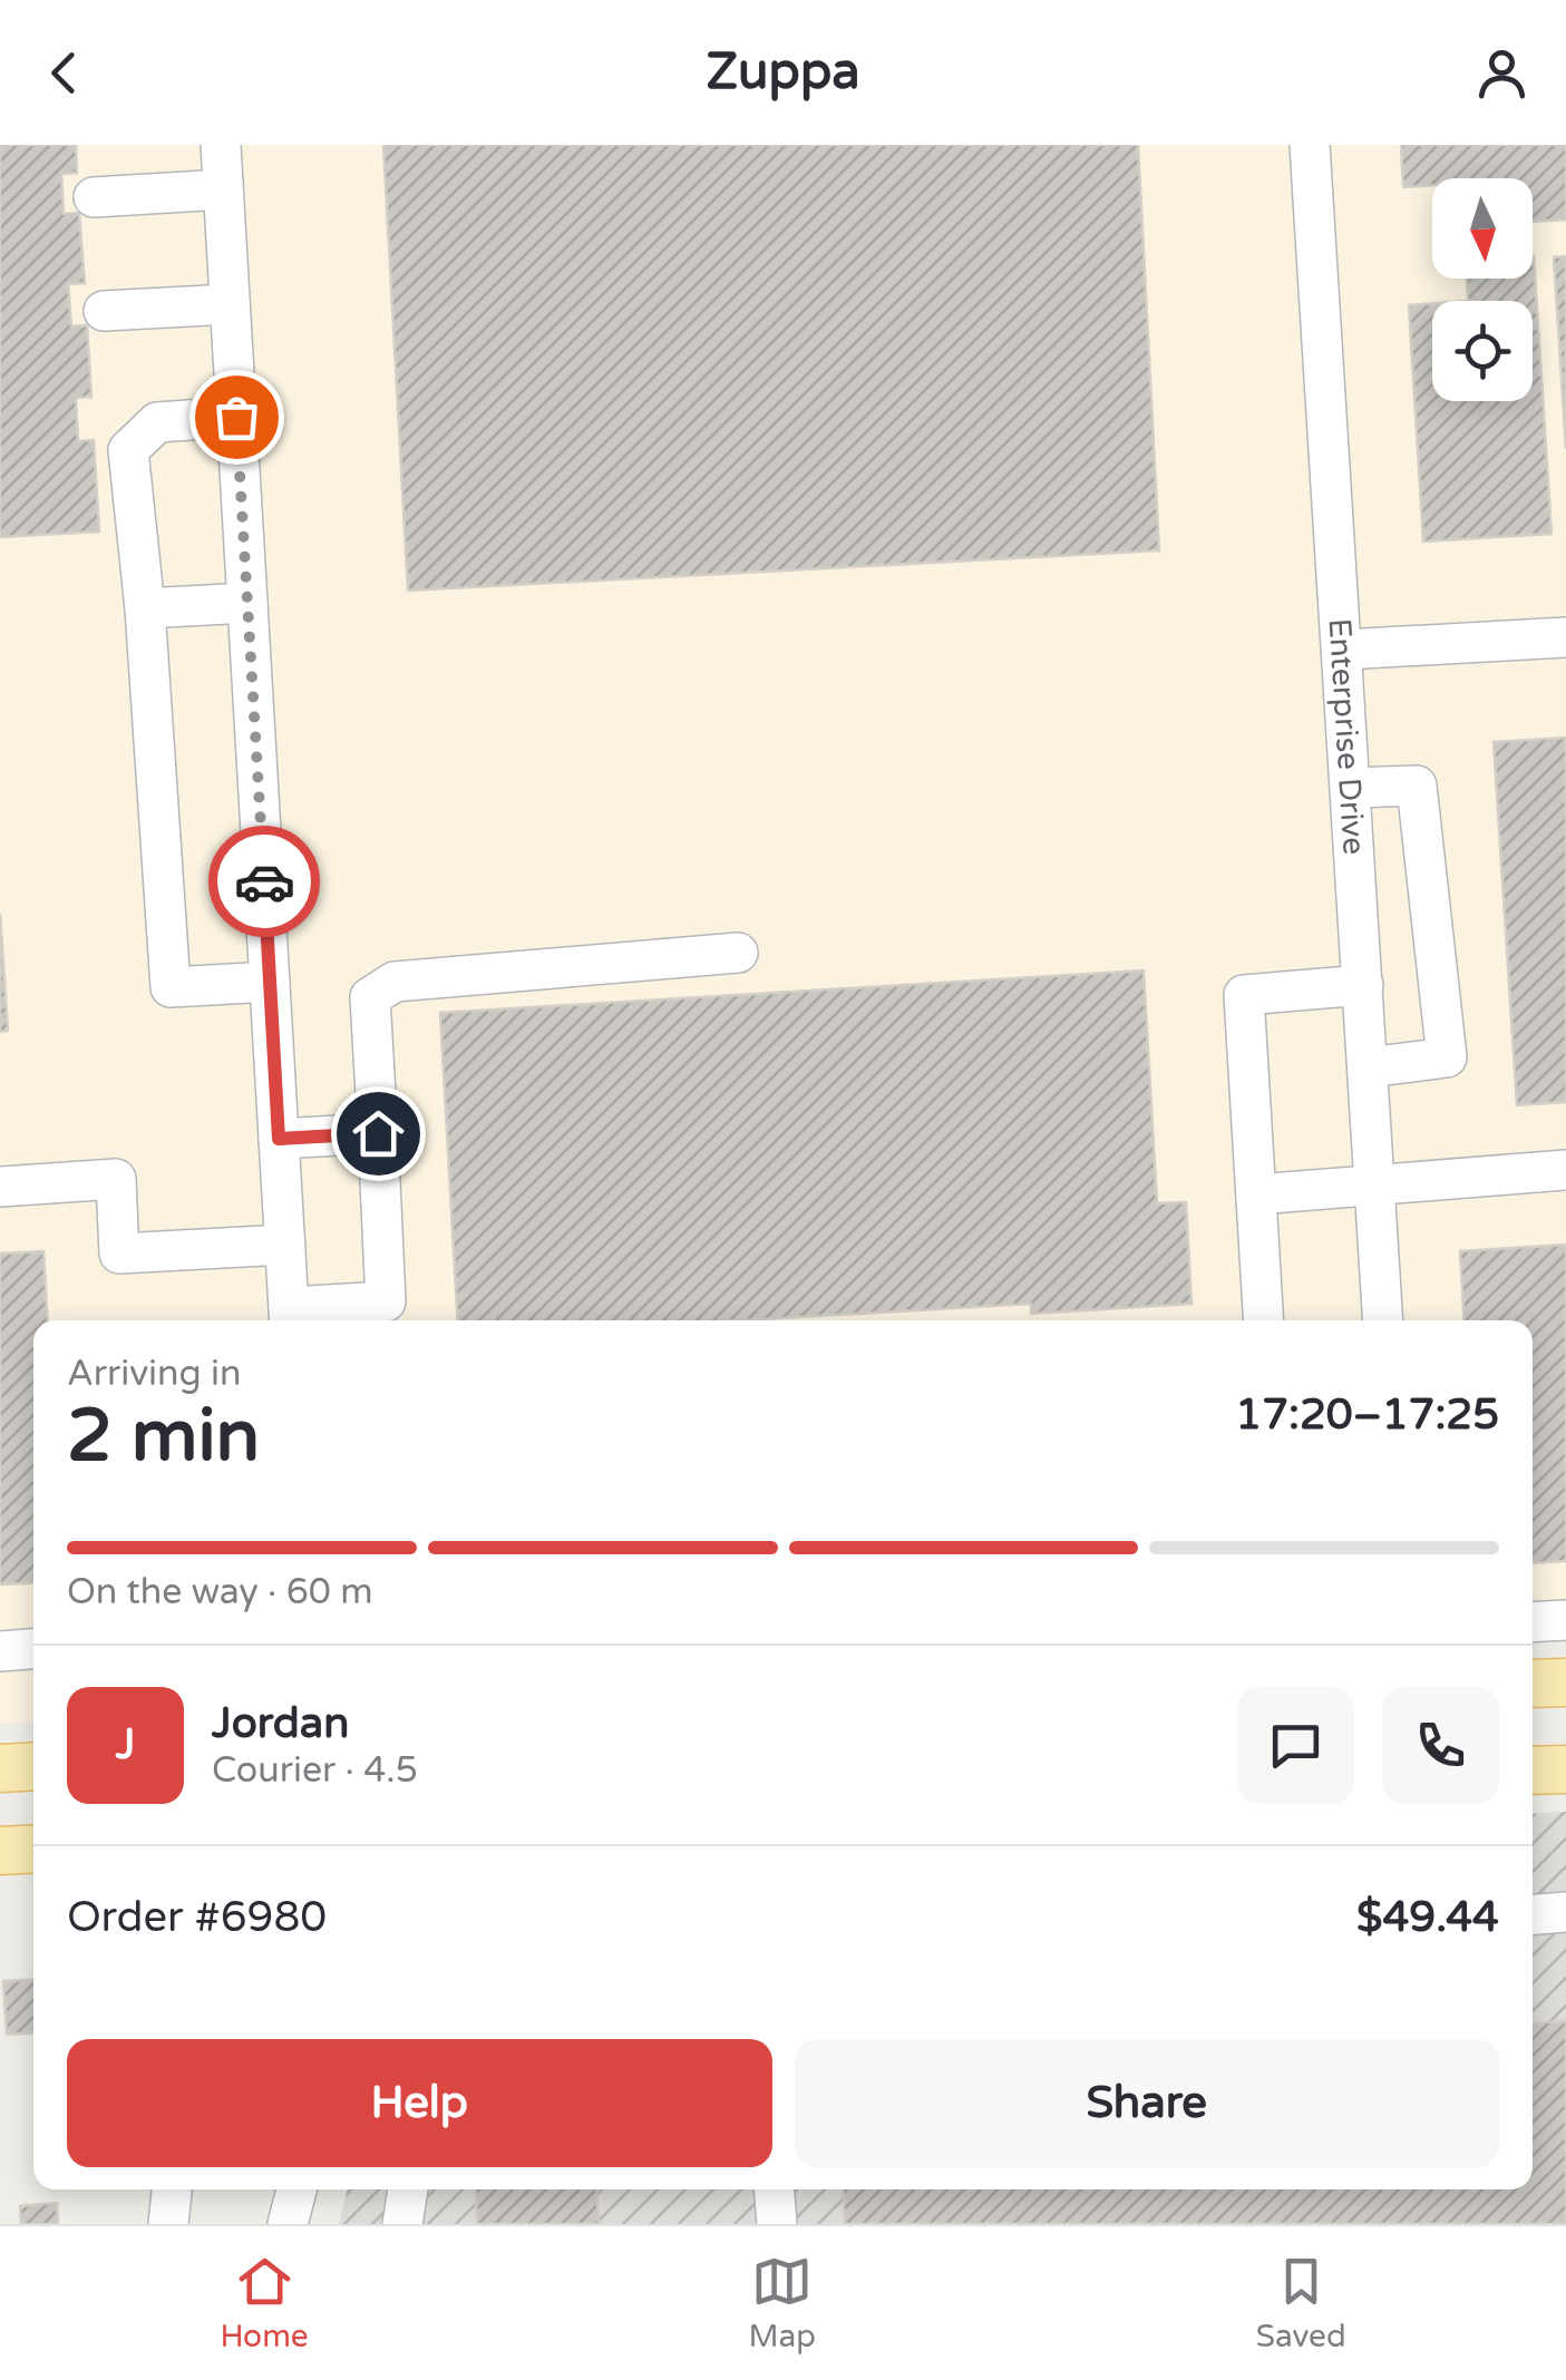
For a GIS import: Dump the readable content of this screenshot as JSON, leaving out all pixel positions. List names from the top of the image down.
{
  "streets": {
    "street": ["Enterprise Drive"]
  },
  "north": "bottom",
  "page": {
    "header": "Zuppa",
    "heading": ["2 min", "Arriving in", "17:20–17:25"],
    "panel": [
      "Jordan",
      "Courier · 4.5",
      "Order #6980",
      "$49.44"
    ],
    "bar": "On the way · 60 m",
    "round": "J",
    "buttons": ["Help", "Share"],
    "tabs": ["Home", "Map", "Saved"]
  }
}
